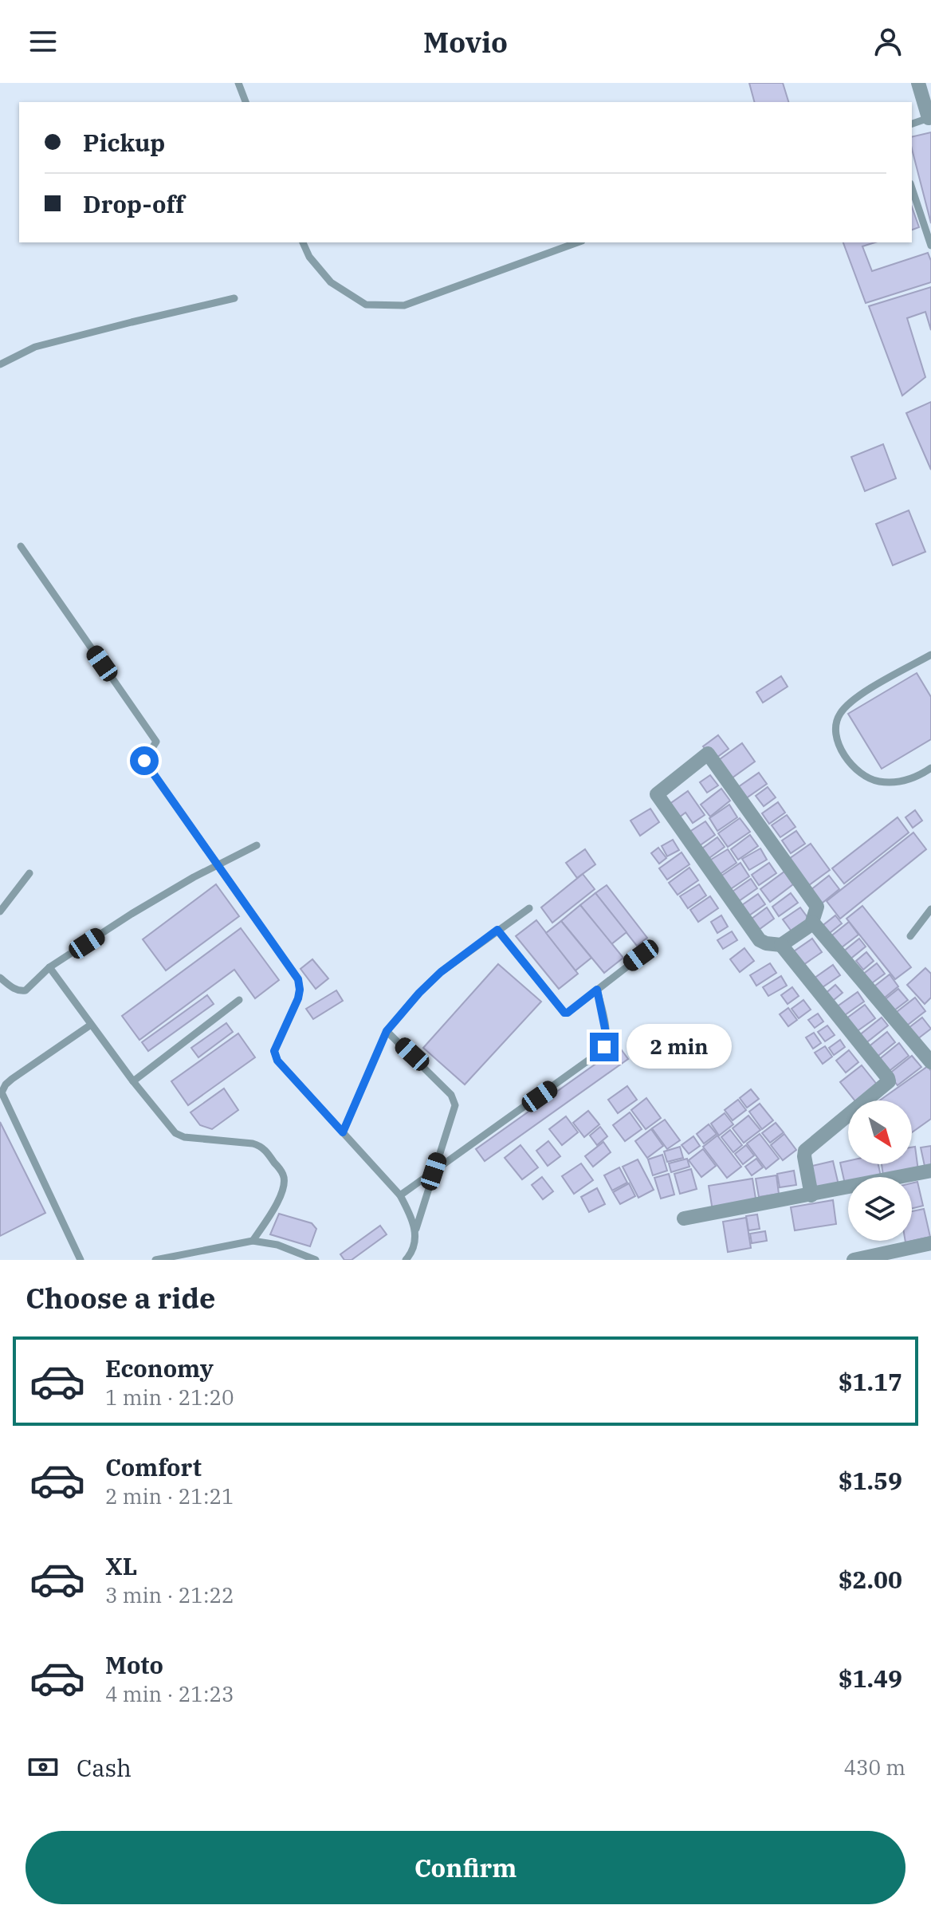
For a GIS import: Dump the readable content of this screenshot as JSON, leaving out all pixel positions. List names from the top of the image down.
{
  "north": "bottom right",
  "page": {
    "header": "Movio",
    "banner": ["Pickup", "Drop-off"],
    "bubble": "2 min",
    "heading": "Choose a ride",
    "list": [
      {
        "name": "Economy",
        "note": "1 min · 21:20",
        "value": "$1.17"
      },
      {
        "name": "Comfort",
        "note": "2 min · 21:21",
        "value": "$1.59"
      },
      {
        "name": "XL",
        "note": "3 min · 21:22",
        "value": "$2.00"
      },
      {
        "name": "Moto",
        "note": "4 min · 21:23",
        "value": "$1.49"
      }
    ],
    "pay": ["Cash", "430 m"],
    "buttons": "Confirm"
  }
}
